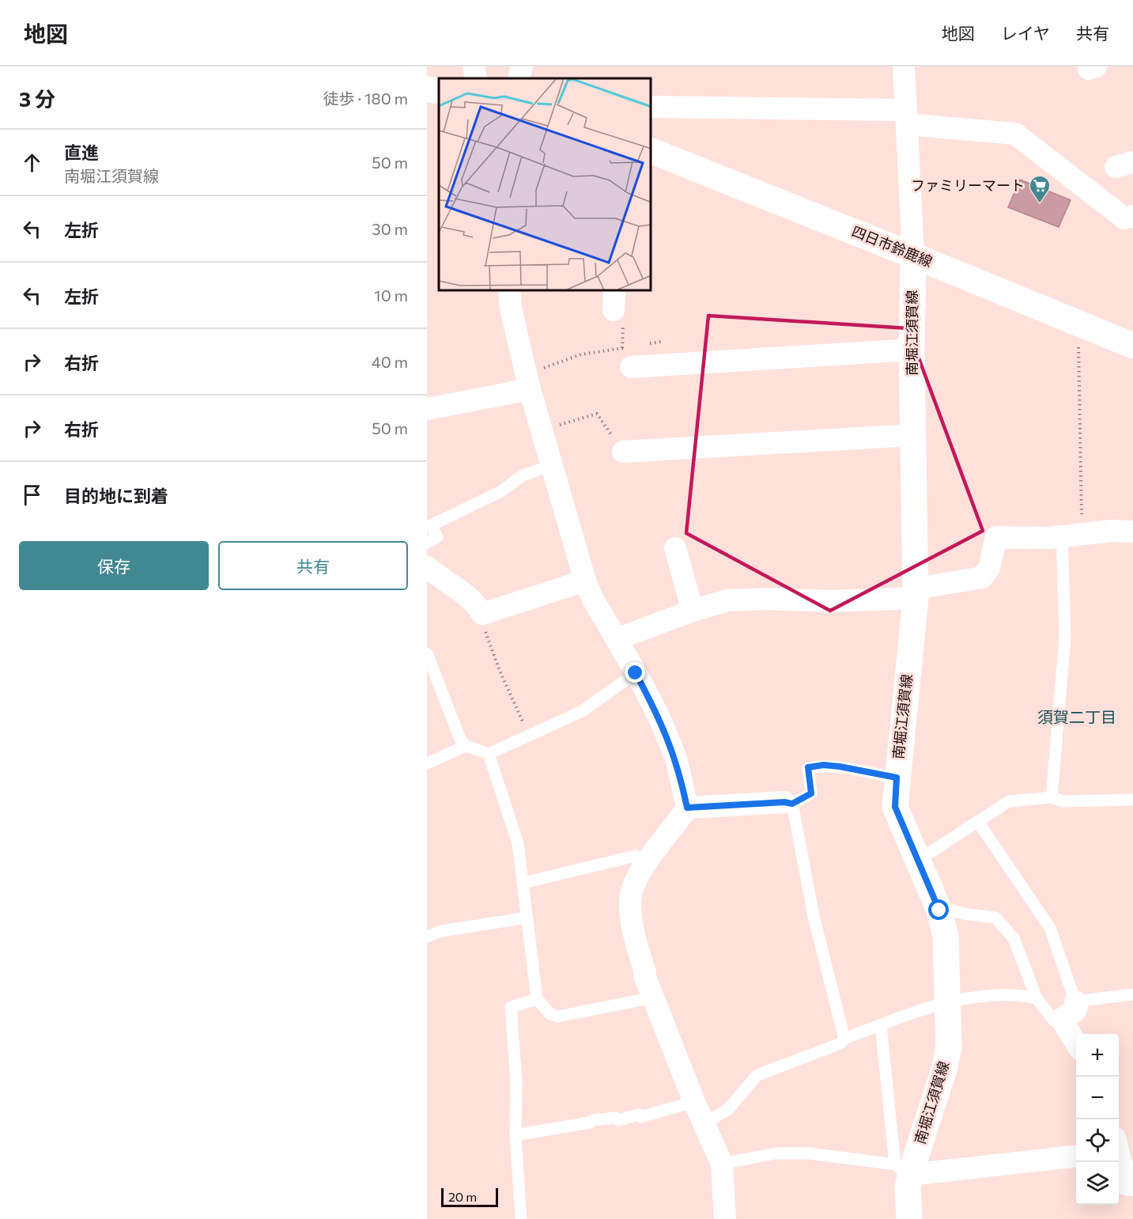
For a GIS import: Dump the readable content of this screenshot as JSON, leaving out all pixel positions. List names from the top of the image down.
{
  "streets": {
    "main road": ["四日市鈴鹿線", "南堀江須賀線"]
  },
  "crossings": [
    ["四日市鈴鹿線", "南堀江須賀線"]
  ],
  "districts": ["須賀二丁目"],
  "places": {
    "supermarket": ["ファミリーマート"]
  },
  "scale_bar": "20 m",
  "page": {
    "header": "地図",
    "nav": ["地図", "レイヤ", "共有"],
    "heading": ["3 分", "徒歩 · 180 m"],
    "list": [
      ["直進", "南堀江須賀線", "50 m"],
      ["左折", "30 m"],
      ["左折", "10 m"],
      ["右折", "40 m"],
      ["右折", "50 m"],
      "目的地に到着"
    ],
    "buttons": ["保存", "共有"],
    "map_buttons": ["+", "−"],
    "scale": "20 m"
  }
}
